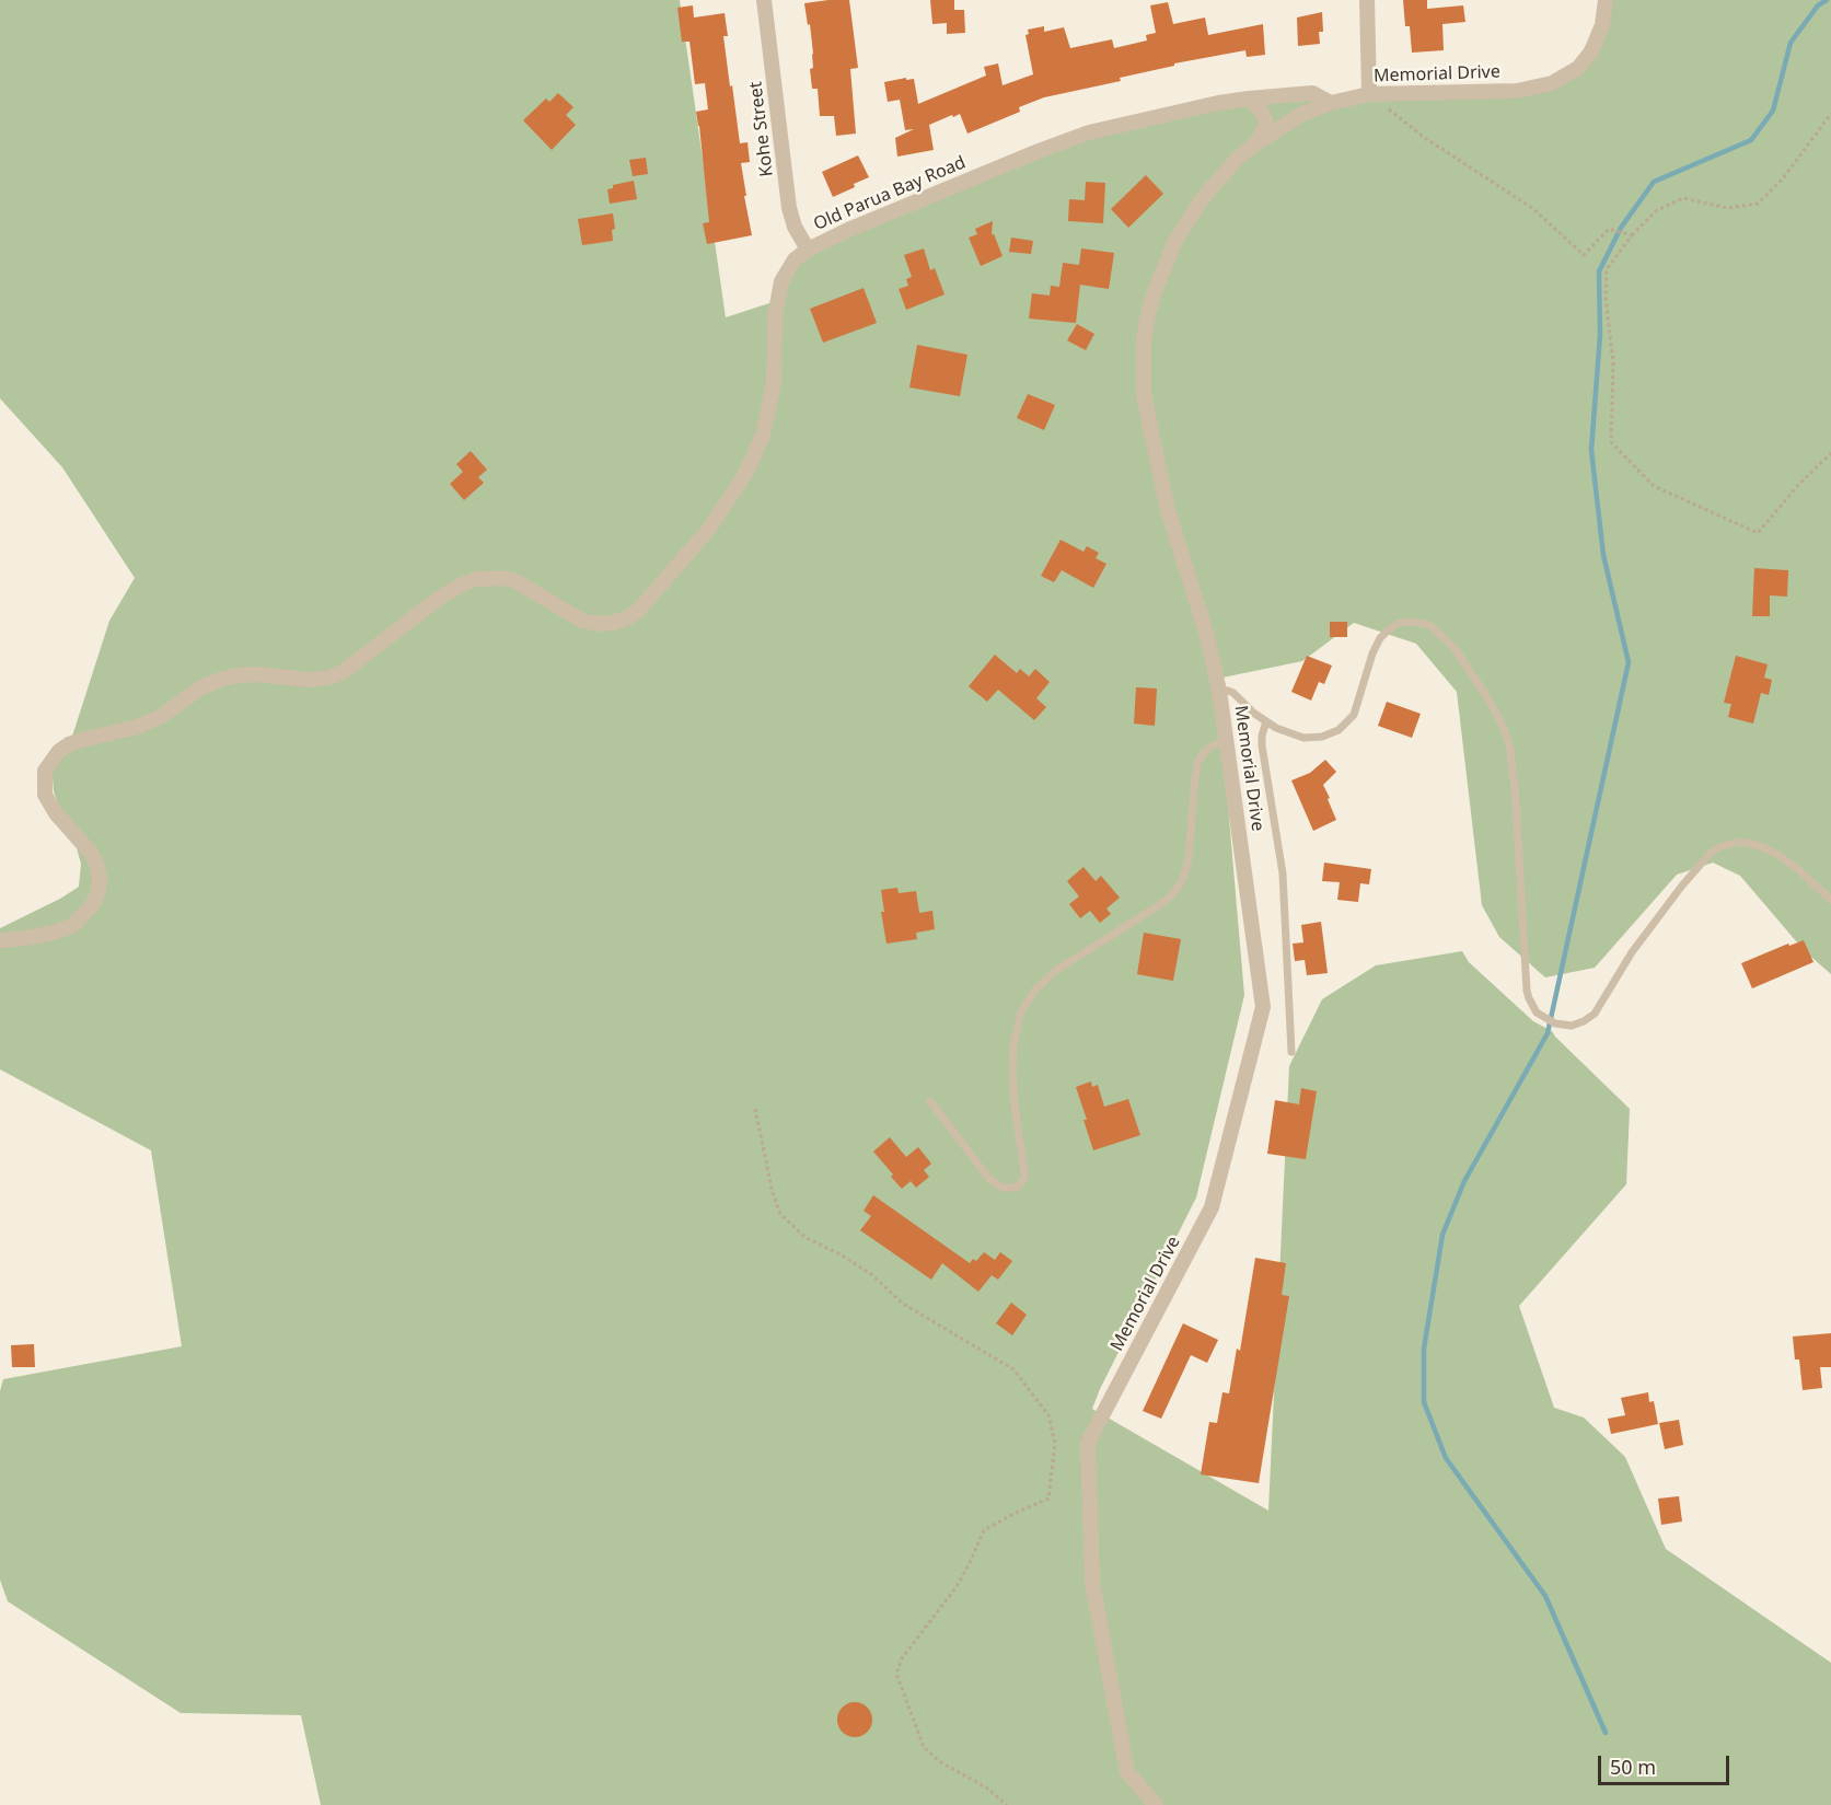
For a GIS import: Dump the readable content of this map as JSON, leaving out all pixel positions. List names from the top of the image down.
{
  "streets": {
    "street": ["Memorial Drive", "Kohe Street", "Old Parua Bay Road"]
  },
  "crossings": [
    ["Memorial Drive", "Old Parua Bay Road"],
    ["Kohe Street", "Old Parua Bay Road"]
  ],
  "scale_bar": "50 m"
}
